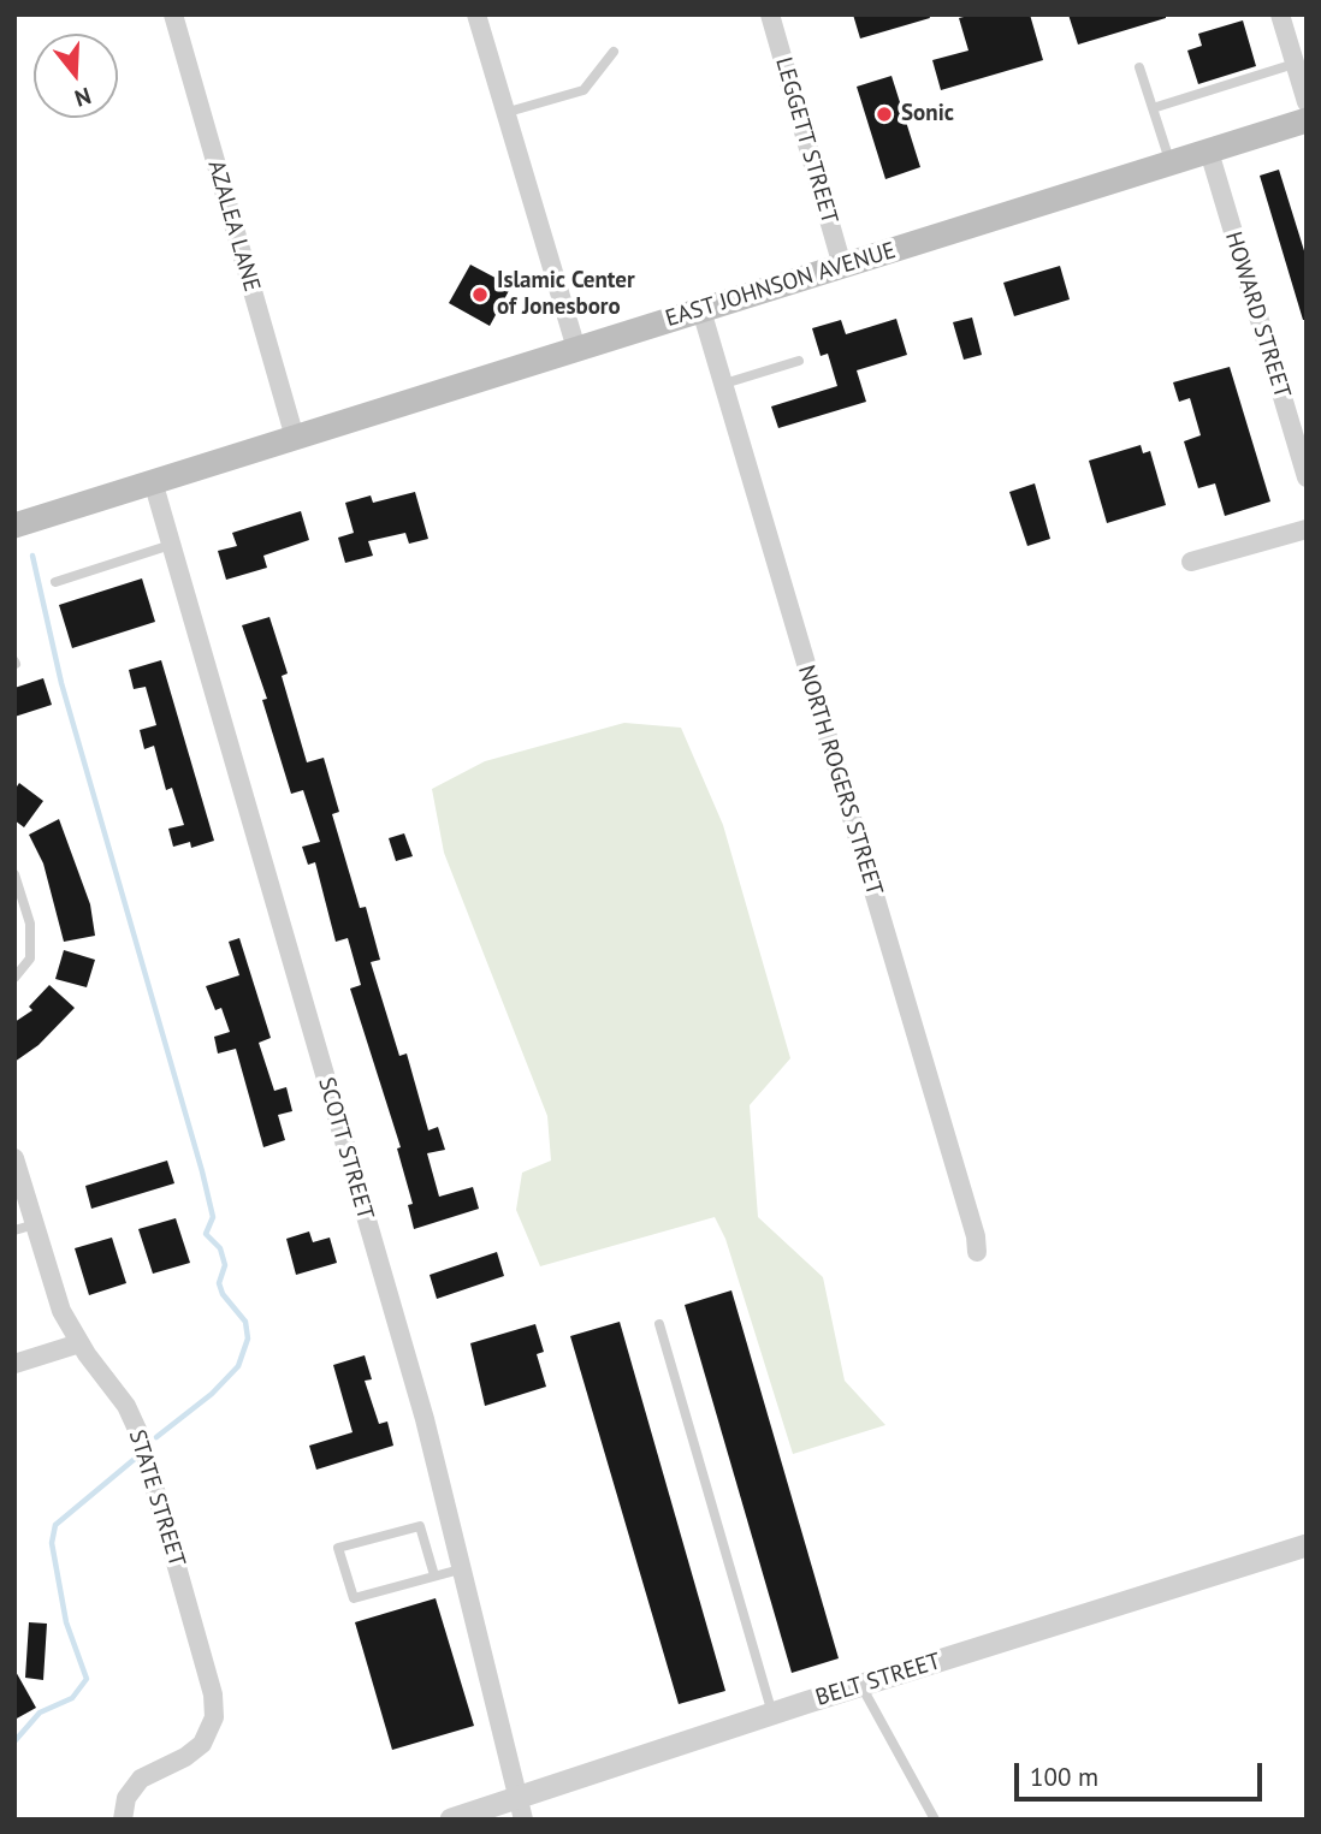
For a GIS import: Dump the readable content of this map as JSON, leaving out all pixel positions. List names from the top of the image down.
{
  "streets": {
    "main road": ["EAST JOHNSON AVENUE"],
    "street": [
      "LEGGETT STREET",
      "AZALEA LANE",
      "HOWARD STREET",
      "NORTH ROGERS STREET",
      "SCOTT STREET",
      "STATE STREET",
      "BELT STREET"
    ]
  },
  "crossings": [
    ["LEGGETT STREET", "EAST JOHNSON AVENUE"],
    ["AZALEA LANE", "EAST JOHNSON AVENUE"],
    ["EAST JOHNSON AVENUE", "HOWARD STREET"],
    ["EAST JOHNSON AVENUE", "NORTH ROGERS STREET"],
    ["EAST JOHNSON AVENUE", "SCOTT STREET"],
    ["SCOTT STREET", "BELT STREET"]
  ],
  "places": ["Sonic", "Islamic Center of Jonesboro"],
  "scale_bar": "100 m",
  "north": "bottom"
}
